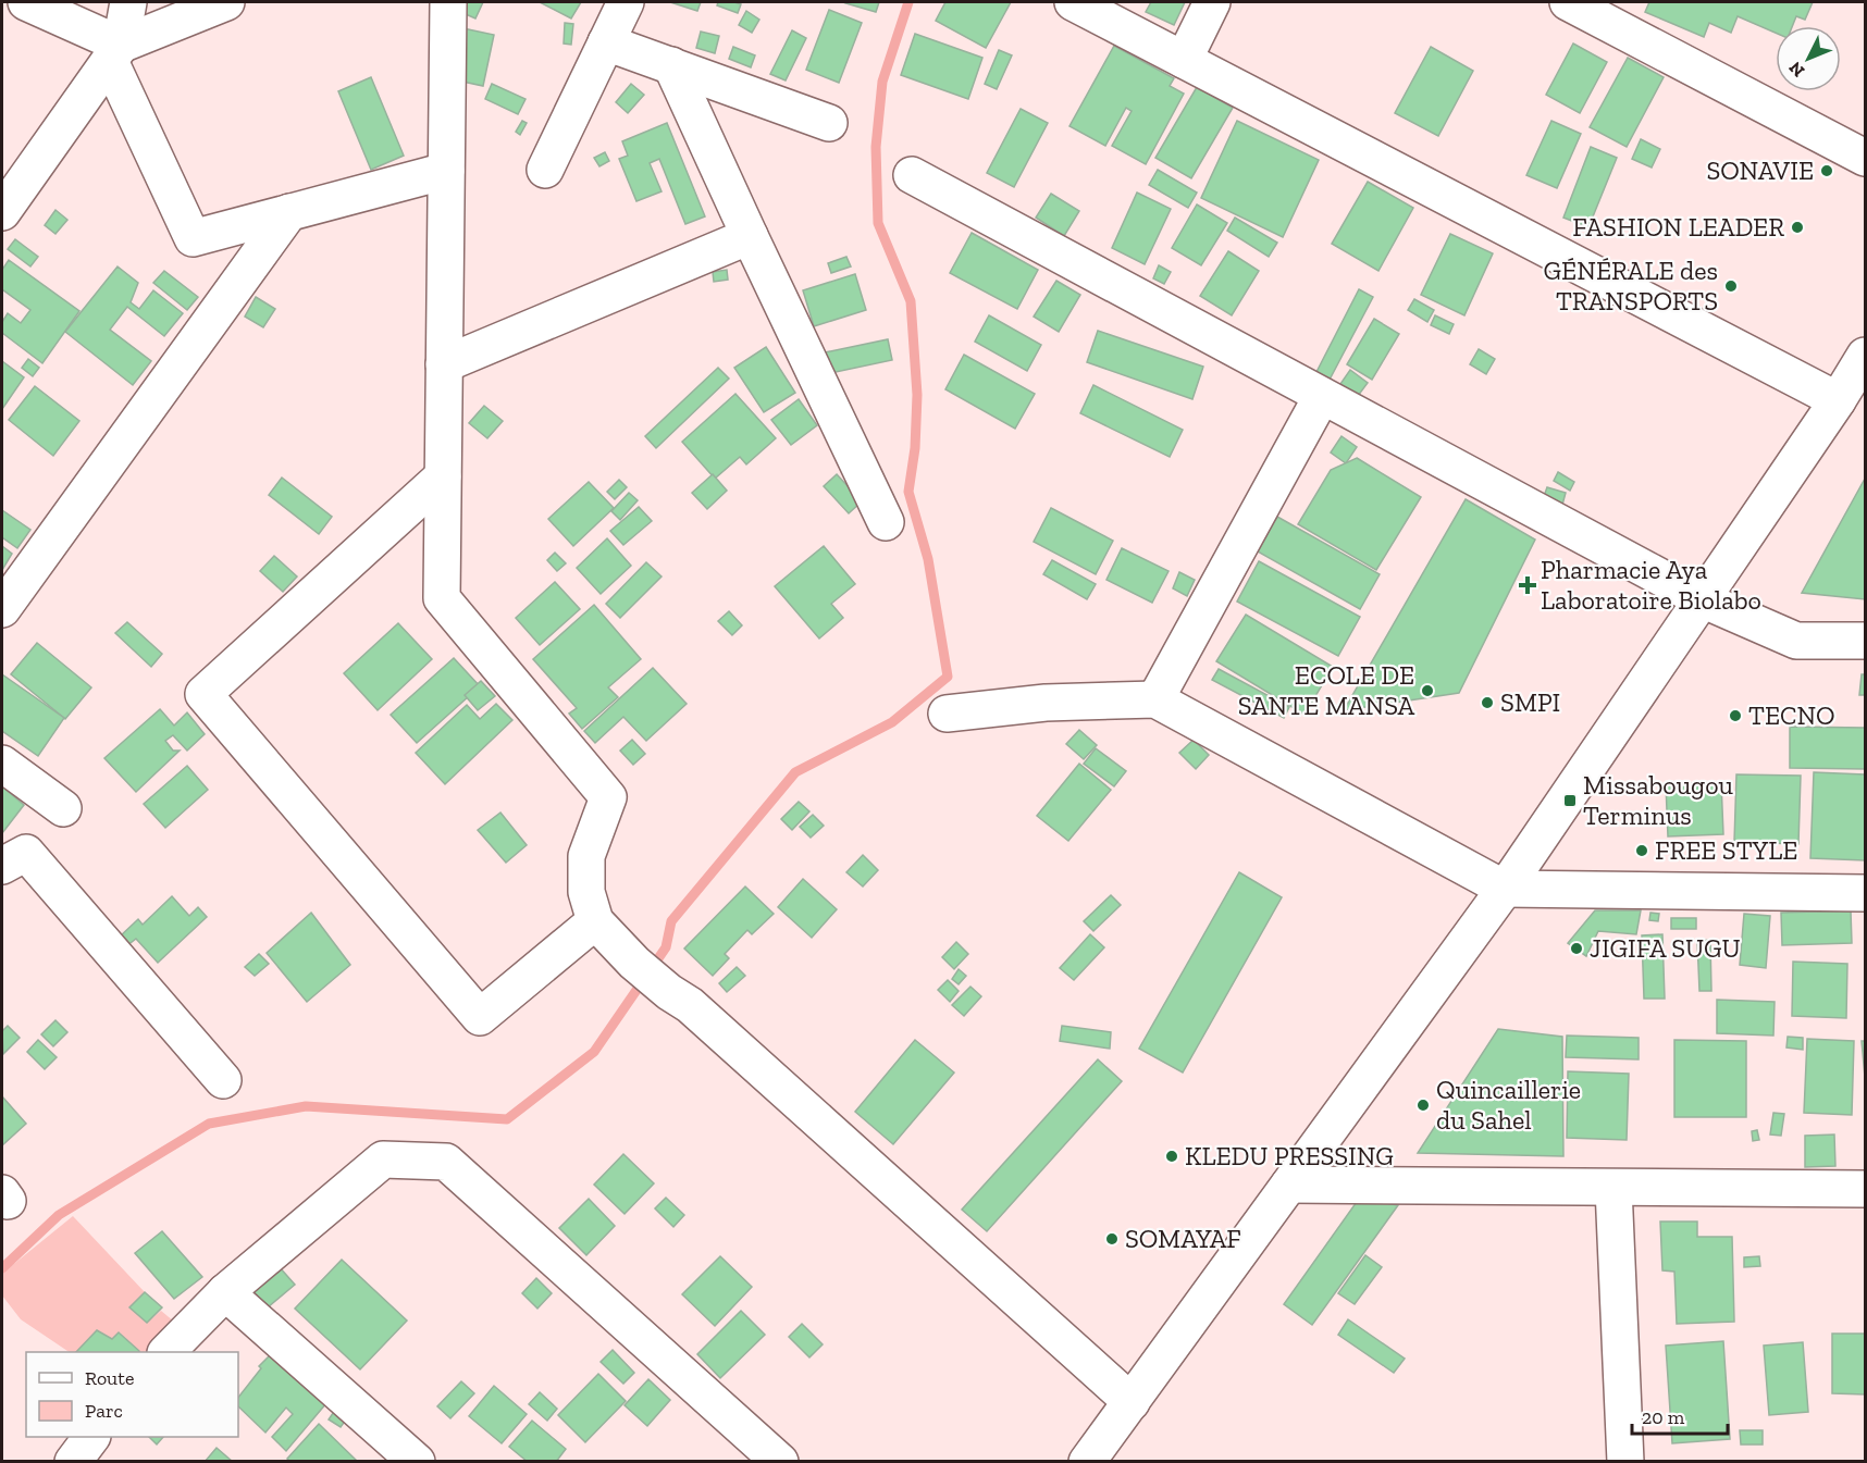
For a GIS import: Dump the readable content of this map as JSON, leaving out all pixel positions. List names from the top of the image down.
{
  "places": {
    "other": [
      "SONAVIE",
      "FASHION LEADER",
      "GÉNÉRALE des TRANSPORTS",
      "ECOLE DE SANTE MANSA",
      "SMPI",
      "TECNO",
      "FREE STYLE",
      "JIGIFA SUGU",
      "Quincaillerie du Sahel",
      "KLEDU PRESSING",
      "SOMAYAF"
    ],
    "health": ["Pharmacie Aya Laboratoire Biolabo"],
    "transit": ["Missabougou Terminus"]
  },
  "legend": ["Route", "Parc"],
  "scale_bar": "20 m",
  "north": "bottom left"
}
